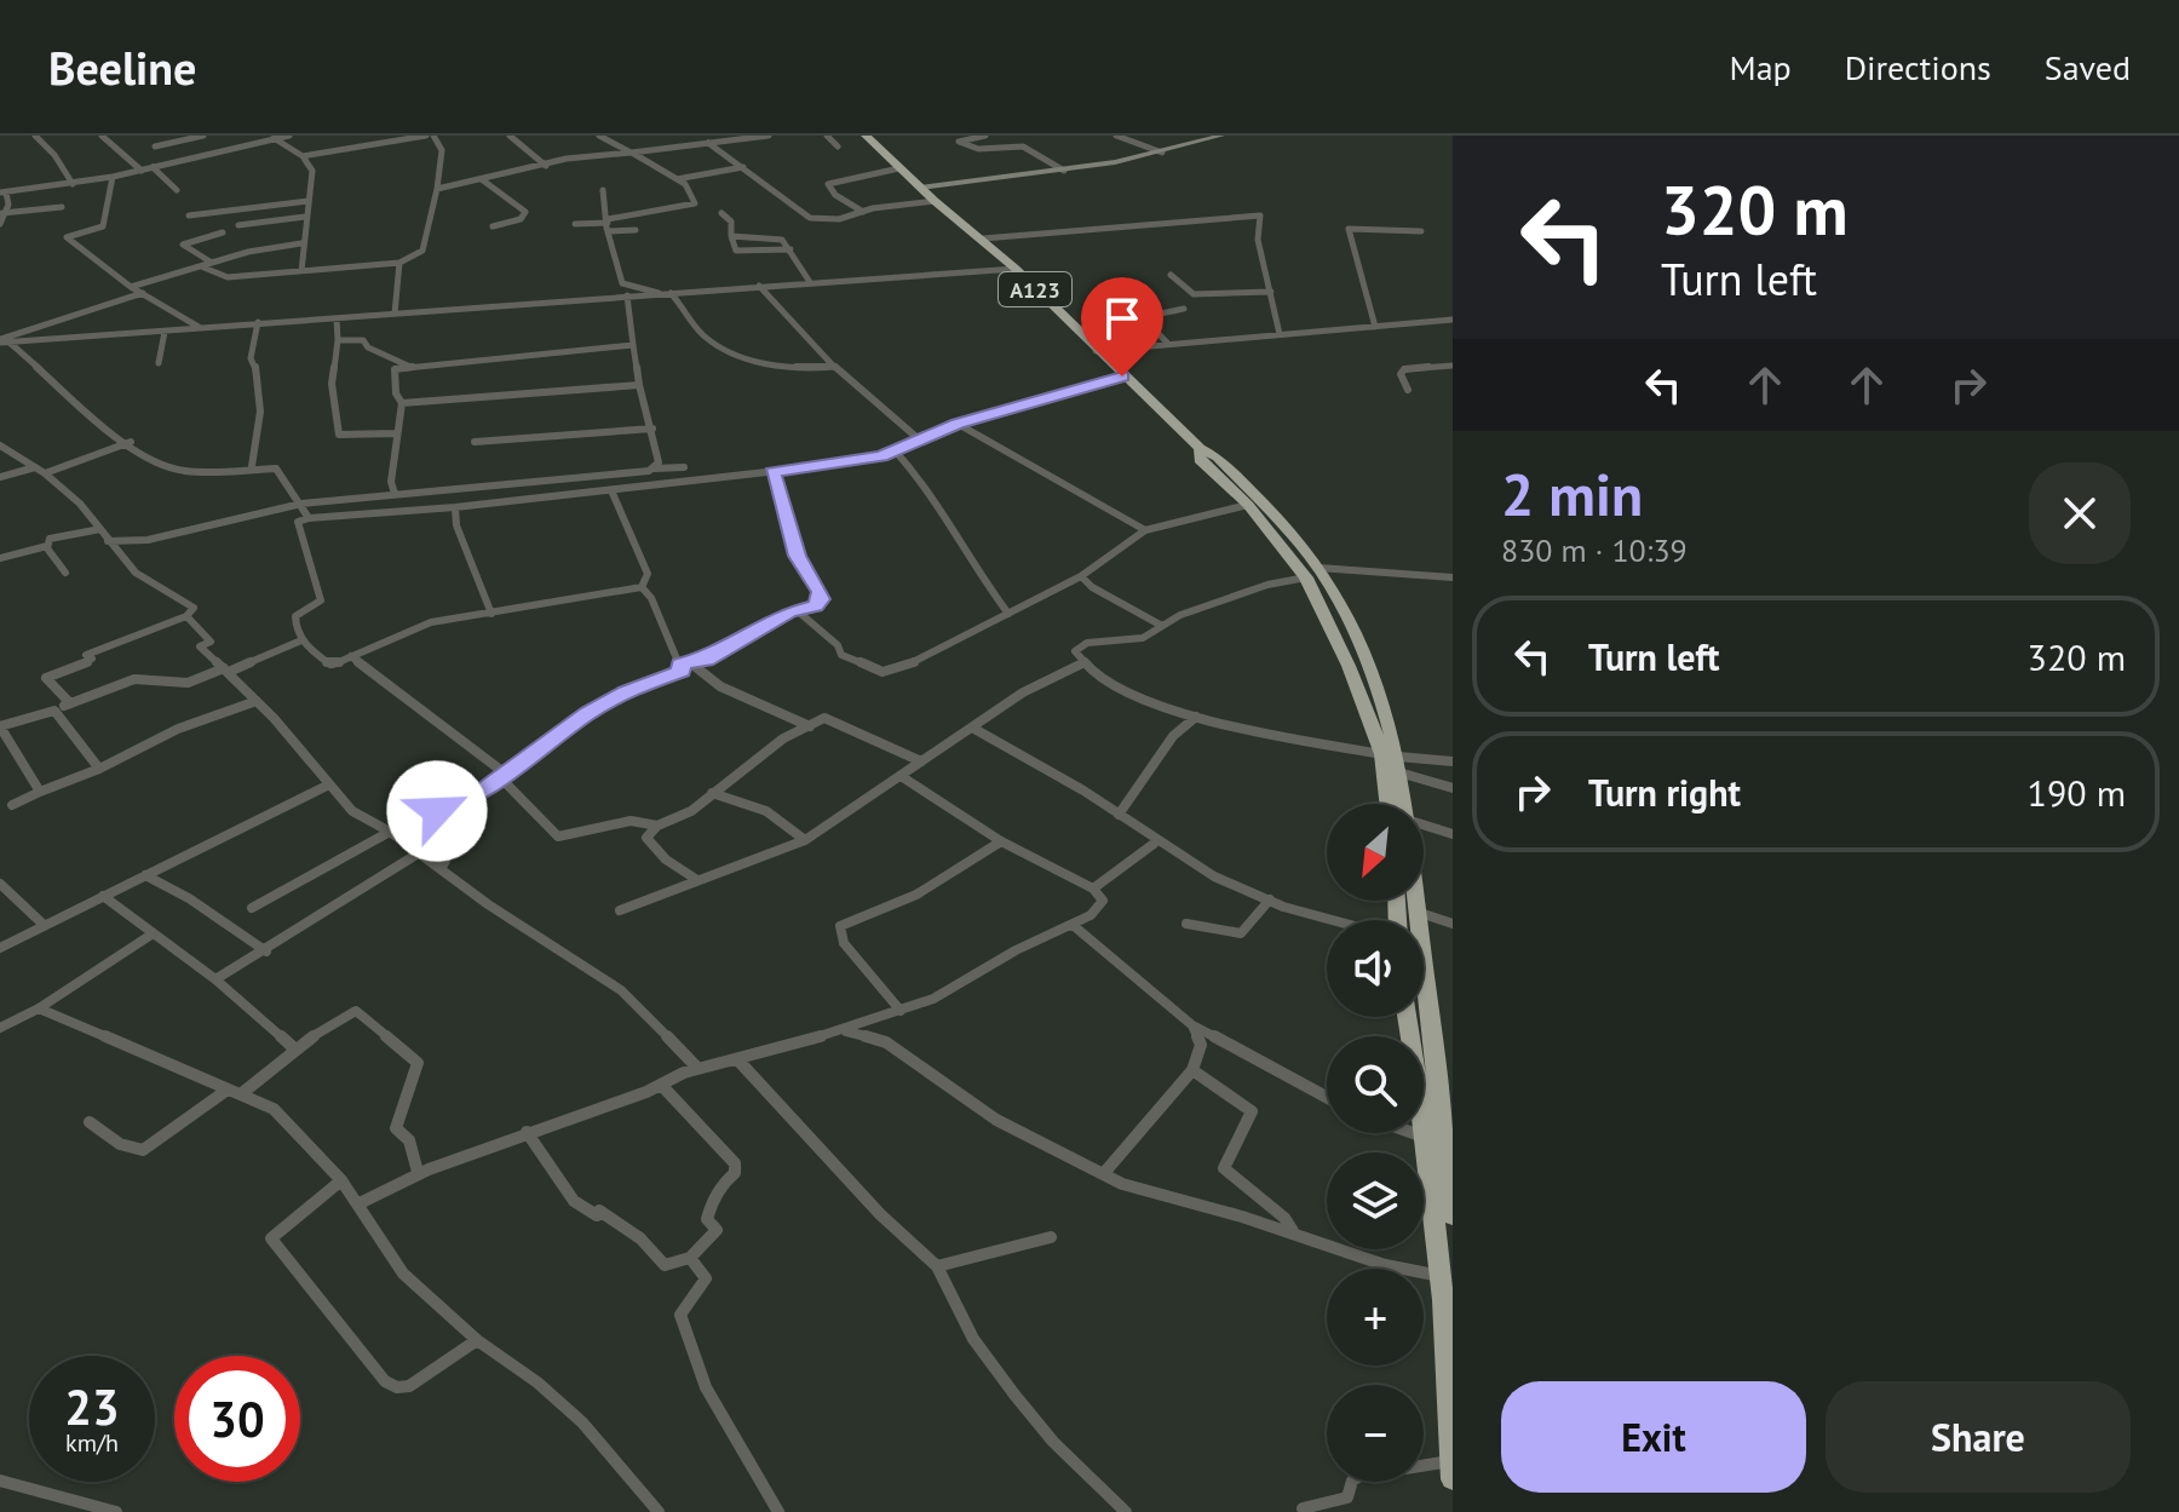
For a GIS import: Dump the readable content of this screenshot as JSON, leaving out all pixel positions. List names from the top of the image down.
{
  "streets": {
    "highway": ["A123"]
  },
  "north": "bottom left",
  "page": {
    "header": "Beeline",
    "nav": ["Map", "Directions", "Saved"],
    "turn": ["320 m", "Turn left"],
    "heading": ["2 min", "830 m · 10:39"],
    "list": [
      {
        "name": "Turn left",
        "value": "320 m"
      },
      {
        "name": "Turn right",
        "value": "190 m"
      }
    ],
    "map_buttons": ["+", "−"],
    "speed": "23 km/h",
    "limit": "30",
    "buttons": ["Exit", "Share"]
  }
}
